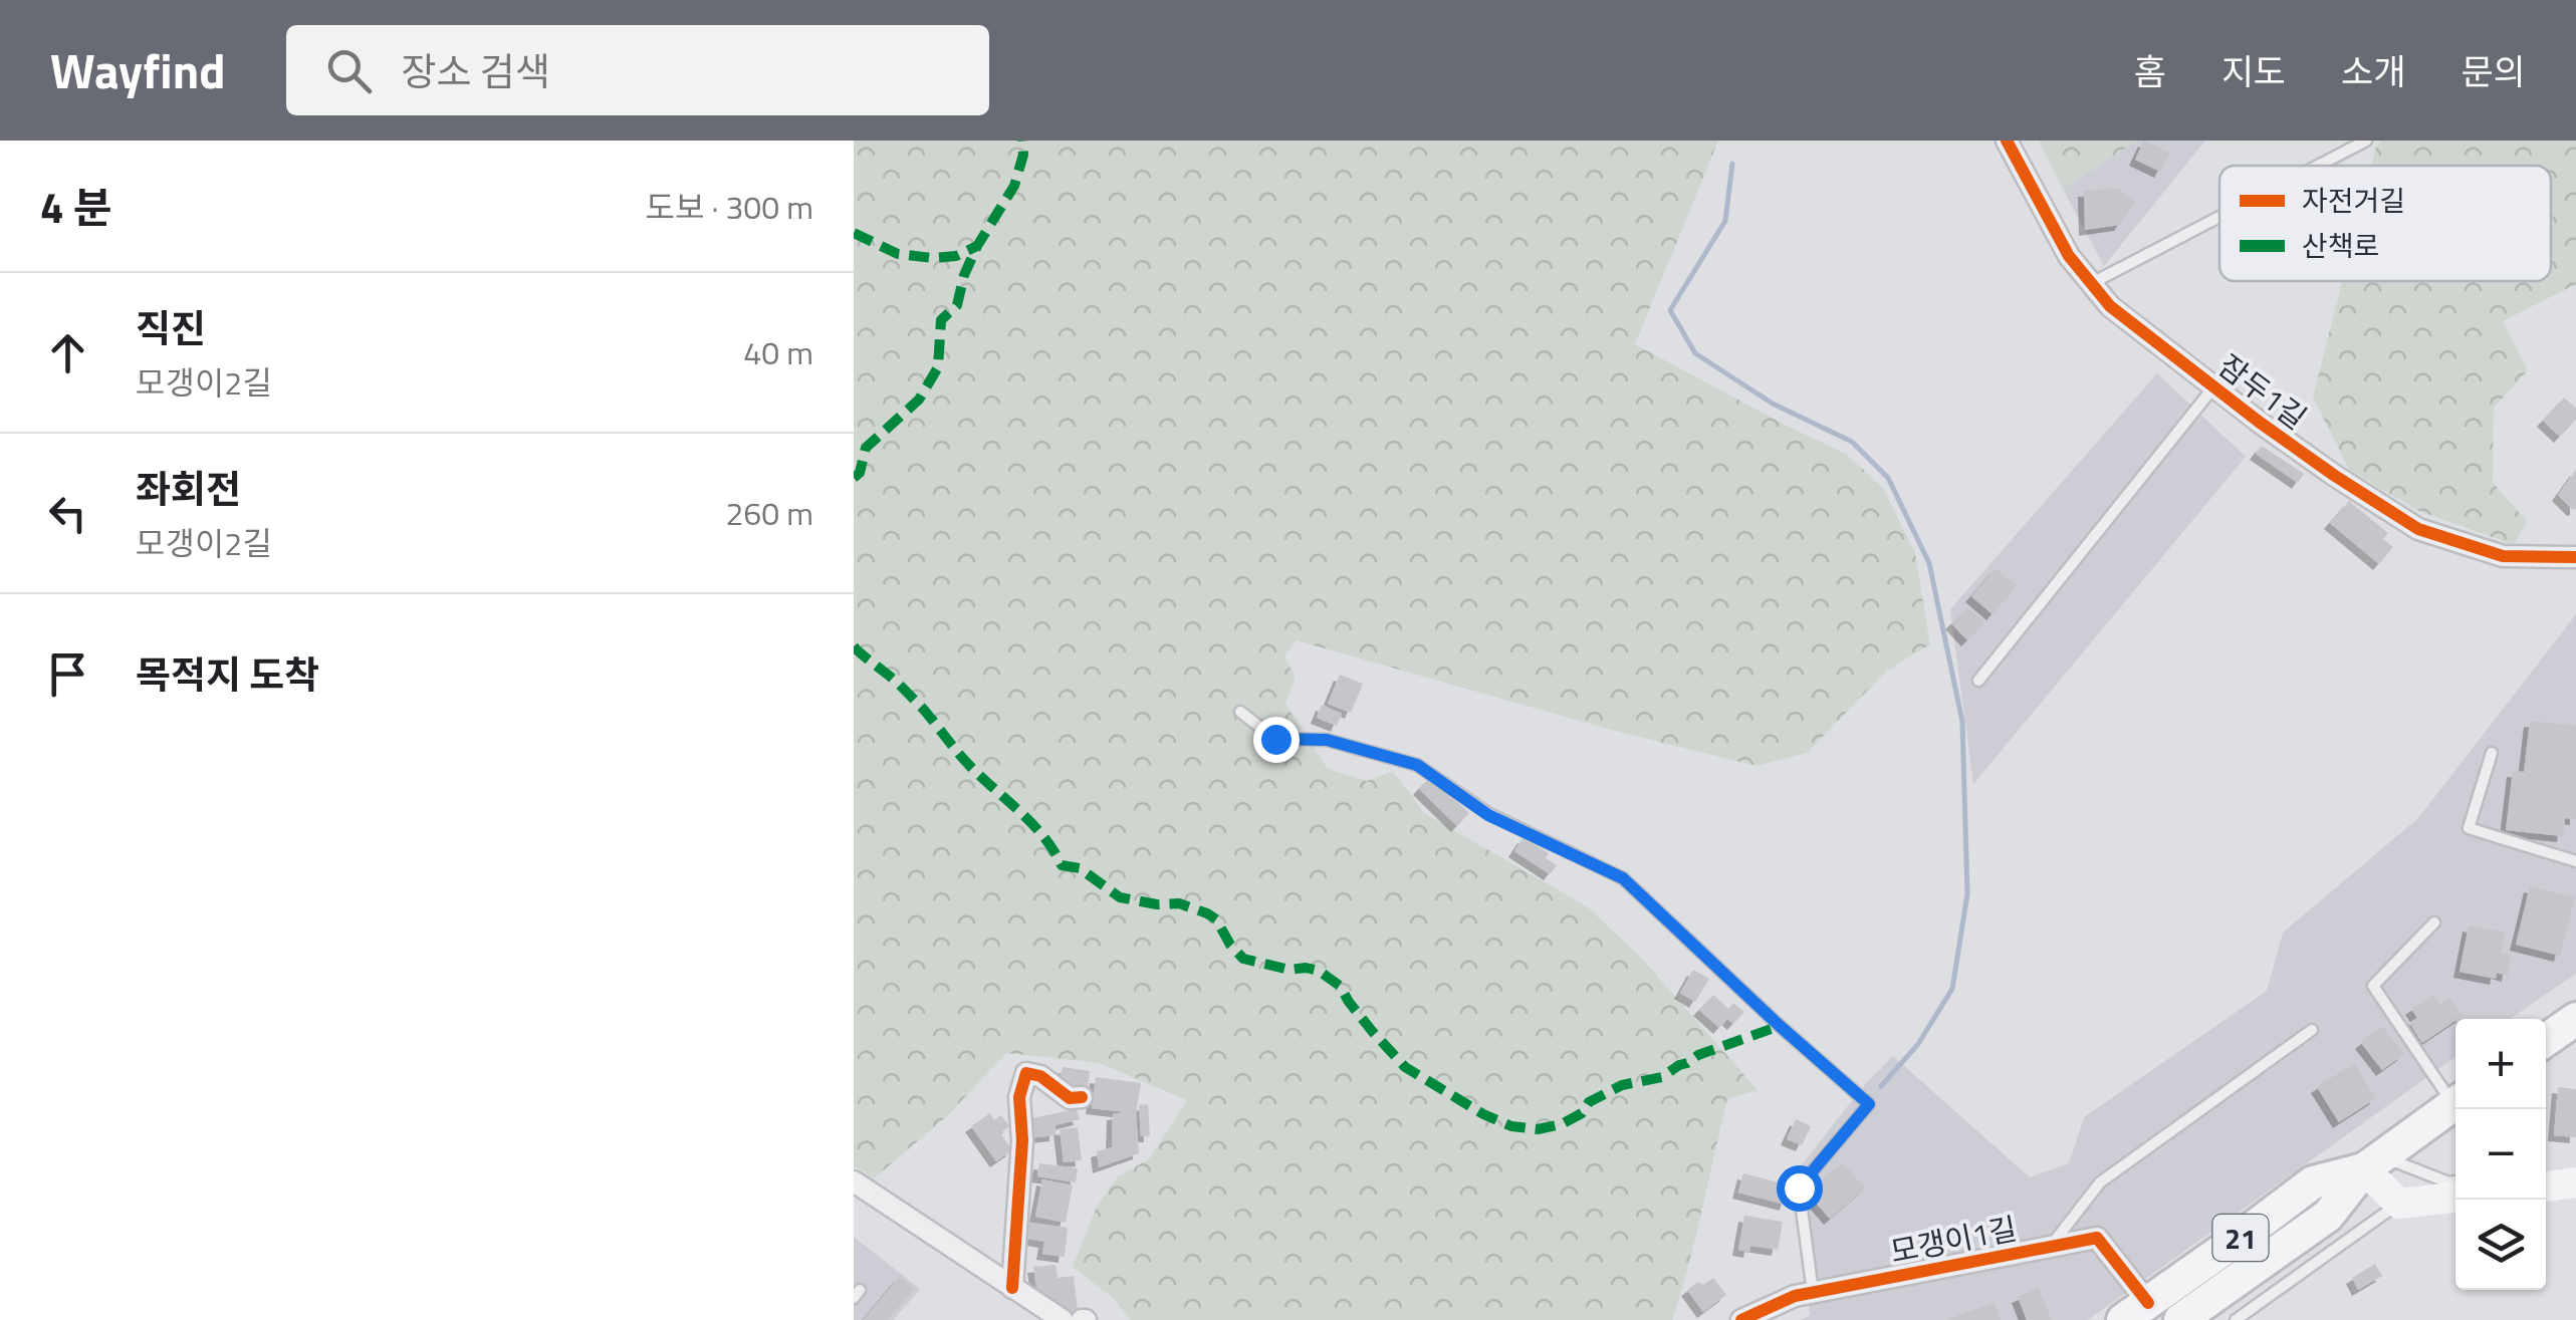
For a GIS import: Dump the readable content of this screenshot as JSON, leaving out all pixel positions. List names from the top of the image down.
{
  "streets": {
    "main road": ["21"],
    "street": ["잠두1길", "모갱이1길"]
  },
  "crossings": [
    ["21", "모갱이1길"]
  ],
  "legend": ["자전거길", "산책로"],
  "page": {
    "header": "Wayfind",
    "search": "장소 검색",
    "nav": [
      "홈",
      "지도",
      "소개",
      "문의"
    ],
    "heading": ["4 분", "도보 · 300 m"],
    "list": [
      ["직진", "모갱이2길", "40 m"],
      ["좌회전", "모갱이2길", "260 m"],
      "목적지 도착"
    ],
    "map_buttons": ["+", "−"]
  }
}
